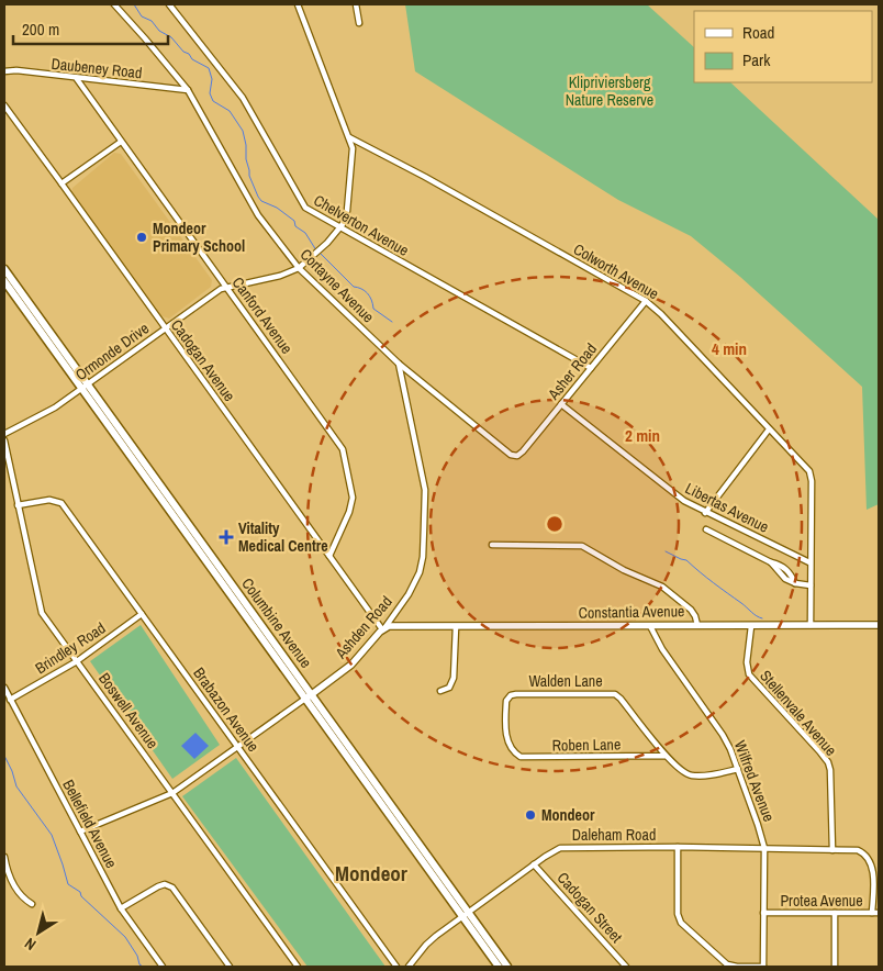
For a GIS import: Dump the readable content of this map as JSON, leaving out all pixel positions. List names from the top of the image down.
{
  "streets": {
    "main road": ["Columbine Avenue"],
    "street": [
      "Daubeney Road",
      "Chelverton Avenue",
      "Colworth Avenue",
      "Cortayne Avenue",
      "Canford Avenue",
      "Ormonde Drive",
      "Cadogan Avenue",
      "Asher Road",
      "Libertas Avenue",
      "Constantia Avenue",
      "Ashden Road",
      "Brindley Road",
      "Walden Lane",
      "Brabazon Avenue",
      "Boswell Avenue",
      "Stellenvale Avenue",
      "Roben Lane",
      "Wilfred Avenue",
      "Bellefield Avenue",
      "Daleham Road",
      "Protea Avenue",
      "Cadogan Street"
    ]
  },
  "crossings": [
    ["Daubeney Road", "Cortayne Avenue"],
    ["Daubeney Road", "Canford Avenue"],
    ["Chelverton Avenue", "Ormonde Drive"],
    ["Chelverton Avenue", "Asher Road"],
    ["Colworth Avenue", "Ormonde Drive"],
    ["Colworth Avenue", "Asher Road"],
    ["Colworth Avenue", "Libertas Avenue"],
    ["Colworth Avenue", "Constantia Avenue"],
    ["Cortayne Avenue", "Ormonde Drive"],
    ["Cortayne Avenue", "Asher Road"],
    ["Cortayne Avenue", "Ashden Road"],
    ["Canford Avenue", "Ormonde Drive"],
    ["Canford Avenue", "Cadogan Avenue"],
    ["Ormonde Drive", "Cadogan Avenue"],
    ["Ormonde Drive", "Columbine Avenue"],
    ["Cadogan Avenue", "Constantia Avenue"],
    ["Cadogan Avenue", "Ashden Road"],
    ["Asher Road", "Libertas Avenue"],
    ["Constantia Avenue", "Ashden Road"],
    ["Constantia Avenue", "Stellenvale Avenue"],
    ["Constantia Avenue", "Wilfred Avenue"],
    ["Columbine Avenue", "Ashden Road"],
    ["Columbine Avenue", "Daleham Road"],
    ["Ashden Road", "Brabazon Avenue"],
    ["Ashden Road", "Boswell Avenue"],
    ["Ashden Road", "Bellefield Avenue"],
    ["Brindley Road", "Brabazon Avenue"],
    ["Brindley Road", "Boswell Avenue"],
    ["Brindley Road", "Bellefield Avenue"],
    ["Walden Lane", "Roben Lane"],
    ["Walden Lane", "Wilfred Avenue"],
    ["Brabazon Avenue", "Boswell Avenue"],
    ["Stellenvale Avenue", "Daleham Road"],
    ["Wilfred Avenue", "Daleham Road"],
    ["Wilfred Avenue", "Protea Avenue"],
    ["Daleham Road", "Protea Avenue"],
    ["Daleham Road", "Cadogan Street"]
  ],
  "districts": ["Mondeor"],
  "parks": ["Klipriviersberg Nature Reserve"],
  "places": {
    "other": ["Mondeor Primary School", "Mondeor"],
    "health": ["Vitality Medical Centre"]
  },
  "legend": ["Road", "Park"],
  "scale_bar": "200 m",
  "north": "bottom left",
  "rings": ["4 min", "2 min"]
}
